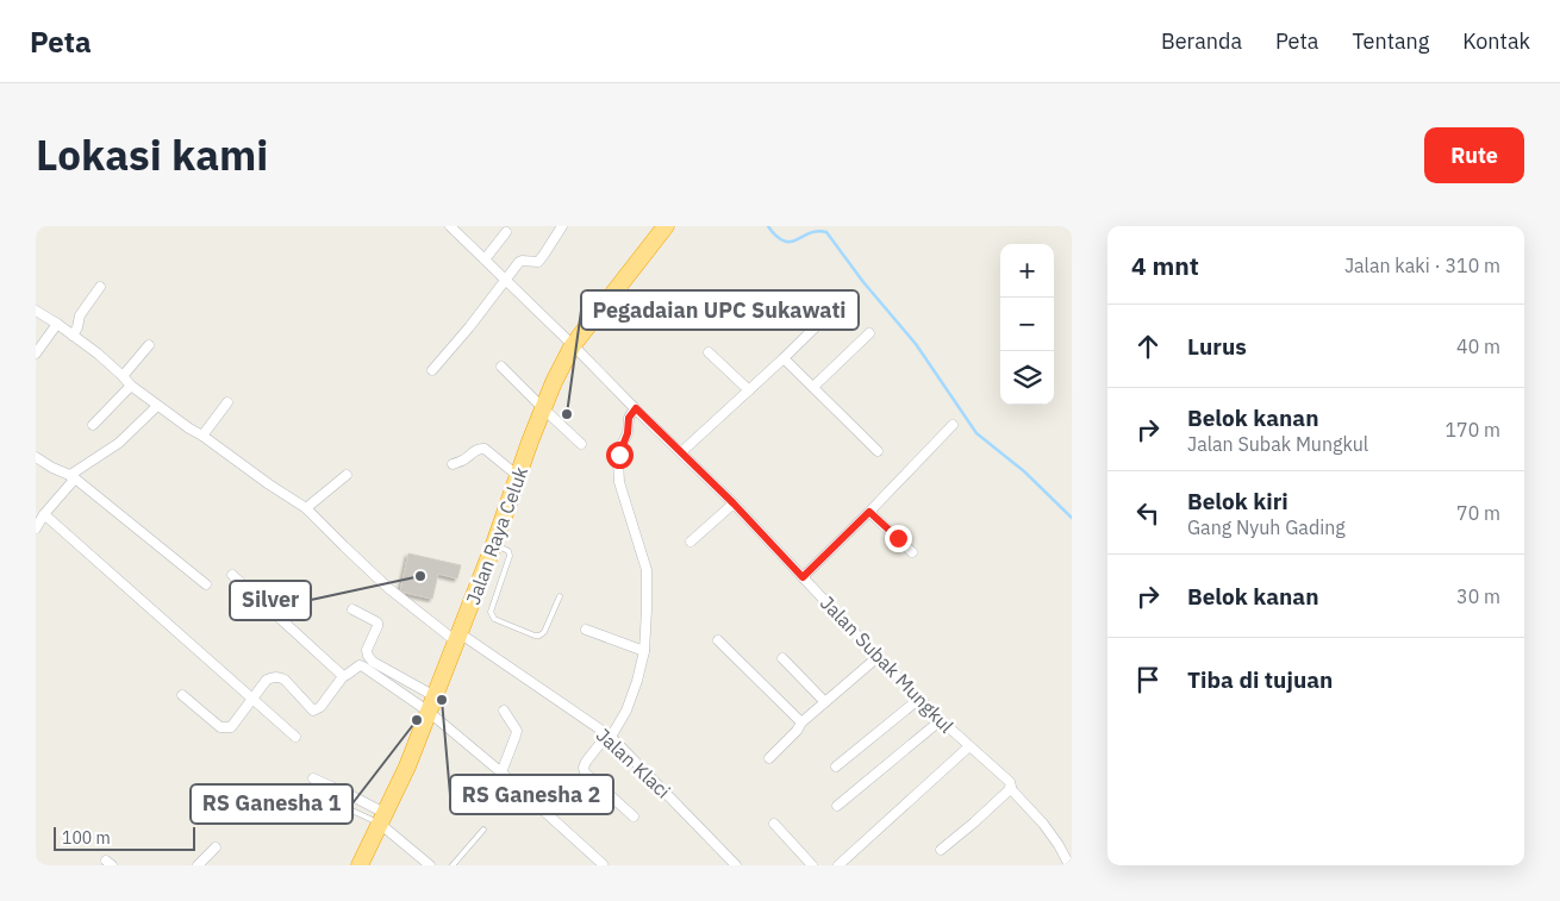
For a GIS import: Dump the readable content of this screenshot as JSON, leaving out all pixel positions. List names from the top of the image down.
{
  "streets": {
    "highway": ["Jalan Raya Celuk"],
    "street": ["Jalan Subak Mungkul", "Jalan Klaci"]
  },
  "crossings": [
    ["Jalan Raya Celuk", "Jalan Subak Mungkul"],
    ["Jalan Raya Celuk", "Jalan Klaci"]
  ],
  "places": [
    "Pegadaian UPC Sukawati",
    "Silver",
    "RS Ganesha 2",
    "RS Ganesha 1"
  ],
  "scale_bar": "100 m",
  "page": {
    "header": "Peta",
    "nav": [
      "Beranda",
      "Peta",
      "Tentang",
      "Kontak"
    ],
    "title": "Lokasi kami",
    "buttons": "Rute",
    "heading": ["4 mnt", "Jalan kaki · 310 m"],
    "map_buttons": ["+", "−"],
    "list": [
      ["Lurus", "40 m"],
      ["Belok kanan", "Jalan Subak Mungkul", "170 m"],
      ["Belok kiri", "Gang Nyuh Gading", "70 m"],
      ["Belok kanan", "30 m"],
      "Tiba di tujuan"
    ],
    "scale": "100 m"
  }
}
